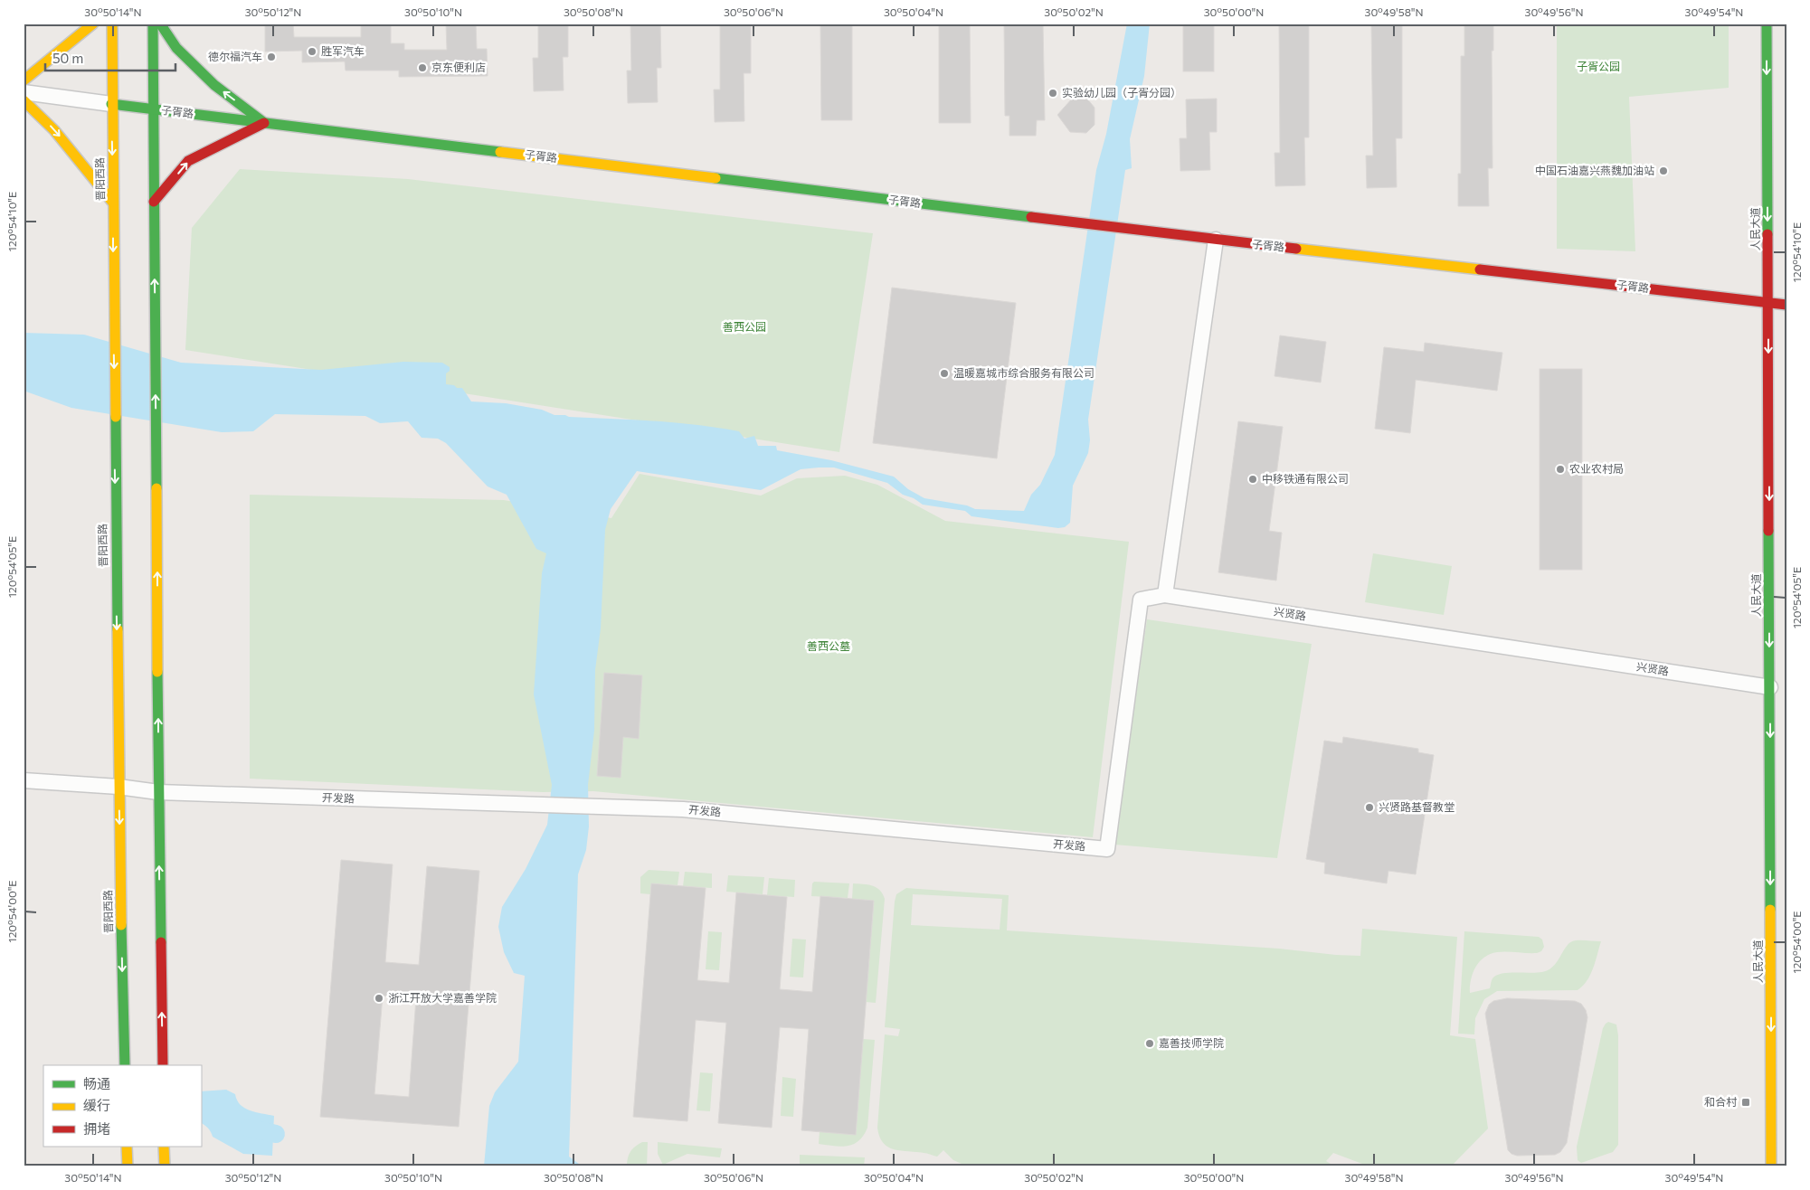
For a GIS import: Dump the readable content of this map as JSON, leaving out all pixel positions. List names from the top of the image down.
{
  "streets": {
    "main road": ["子胥路", "晋阳西路", "人民大道"],
    "street": ["兴贤路", "开发路"]
  },
  "crossings": [
    ["子胥路", "晋阳西路"],
    ["子胥路", "人民大道"],
    ["晋阳西路", "开发路"],
    ["人民大道", "兴贤路"],
    ["兴贤路", "开发路"]
  ],
  "one_way": ["人民大道"],
  "parks": ["子胥公园", "善西公园", "善西公墓"],
  "places": {
    "other": [
      "胜军汽车",
      "德尔福汽车",
      "京东便利店",
      "实验幼儿园（子胥分园）",
      "中国石油嘉兴燕魏加油站",
      "温暖嘉城市综合服务有限公司",
      "农业农村局",
      "中移铁通有限公司",
      "兴贤路基督教堂",
      "浙江开放大学嘉善学院",
      "嘉善技师学院"
    ],
    "transit": ["和合村"]
  },
  "legend": ["畅通", "缓行", "拥堵"],
  "scale_bar": "50 m",
  "coordinates": [
    "30°50'14\"N",
    "30°50'12\"N",
    "30°50'10\"N",
    "30°50'08\"N",
    "30°50'06\"N",
    "30°50'04\"N",
    "30°50'02\"N",
    "30°50'00\"N",
    "30°49'58\"N",
    "30°49'56\"N",
    "30°49'54\"N",
    "120°54'10\"E",
    "120°54'05\"E",
    "120°54'00\"E"
  ]
}
